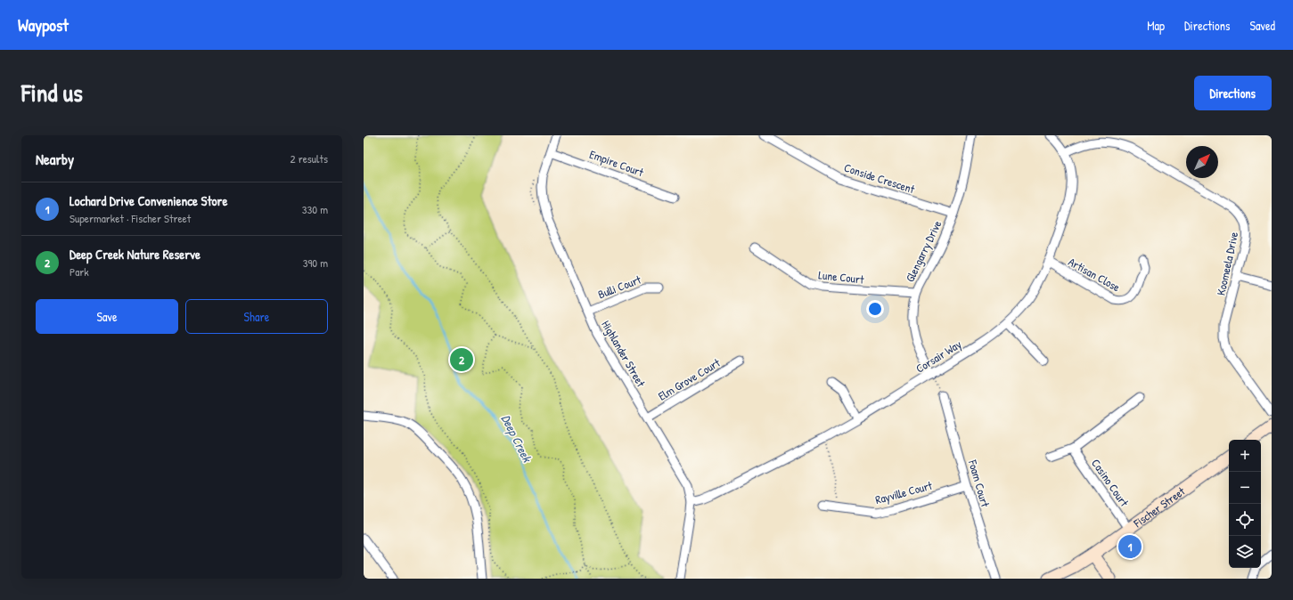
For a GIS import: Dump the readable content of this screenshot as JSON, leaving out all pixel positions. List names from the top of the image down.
{
  "streets": {
    "street": [
      "Empire Court",
      "Conside Crescent",
      "Glengarry Drive",
      "Koomeela Drive",
      "Artisan Close",
      "Lune Court",
      "Bulli Court",
      "Highlander Street",
      "Corsair Way",
      "Elm Grove Court",
      "Casino Court",
      "Foam Court",
      "Rayville Court",
      "Fischer Street"
    ]
  },
  "crossings": [
    ["Empire Court", "Highlander Street"],
    ["Conside Crescent", "Glengarry Drive"],
    ["Glengarry Drive", "Lune Court"],
    ["Glengarry Drive", "Corsair Way"],
    ["Koomeela Drive", "Corsair Way"],
    ["Artisan Close", "Corsair Way"],
    ["Bulli Court", "Highlander Street"],
    ["Highlander Street", "Corsair Way"],
    ["Highlander Street", "Elm Grove Court"],
    ["Casino Court", "Fischer Street"],
    ["Foam Court", "Rayville Court"]
  ],
  "water": ["Deep Creek"],
  "north": "top right",
  "page": {
    "header": "Waypost",
    "nav": ["Map", "Directions", "Saved"],
    "title": "Find us",
    "buttons": [
      "Directions",
      ["Save", "Share"]
    ],
    "heading": ["Nearby", "2 results"],
    "list": [
      {
        "mark": "1",
        "name": "Lochard Drive Convenience Store",
        "note": "Supermarket · Fischer Street",
        "value": "330 m"
      },
      {
        "mark": "2",
        "name": "Deep Creek Nature Reserve",
        "note": "Park",
        "value": "390 m"
      }
    ],
    "pins": ["2", "1"],
    "map_buttons": ["+", "−"]
  }
}
